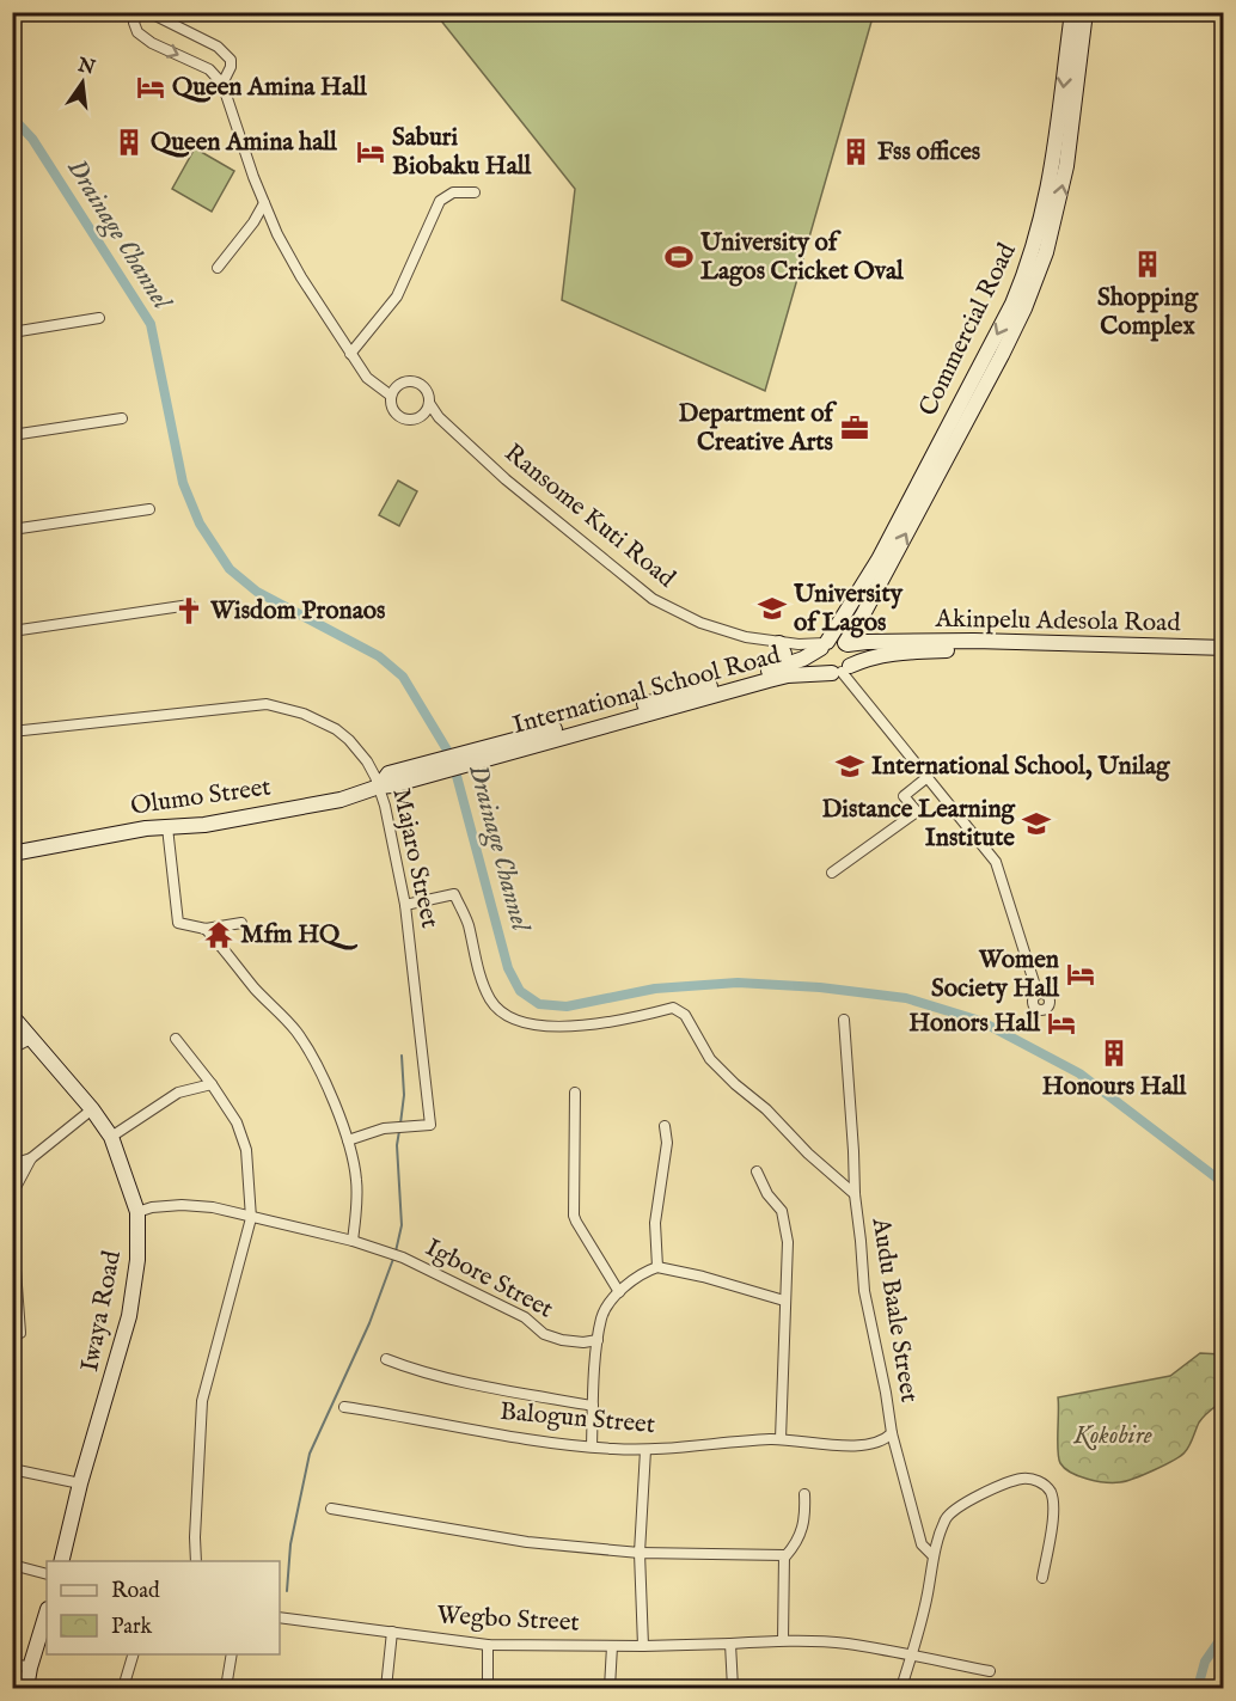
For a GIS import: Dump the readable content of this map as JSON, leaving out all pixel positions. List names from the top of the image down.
{
  "streets": {
    "street": [
      "Commercial Road",
      "Ransome Kuti Road",
      "Akinpelu Adesola Road",
      "International School Road",
      "Olumo Street",
      "Majaro Street",
      "Igbore Street",
      "Audu Baale Street",
      "Iwaya Road",
      "Balogun Street",
      "Wegbo Street"
    ]
  },
  "crossings": [
    ["Commercial Road", "Ransome Kuti Road"],
    ["Commercial Road", "Akinpelu Adesola Road"],
    ["Commercial Road", "International School Road"],
    ["Ransome Kuti Road", "Akinpelu Adesola Road"],
    ["Ransome Kuti Road", "International School Road"],
    ["Akinpelu Adesola Road", "International School Road"],
    ["International School Road", "Olumo Street"],
    ["International School Road", "Majaro Street"],
    ["Olumo Street", "Majaro Street"],
    ["Igbore Street", "Iwaya Road"],
    ["Audu Baale Street", "Balogun Street"]
  ],
  "water": ["Drainage Channel"],
  "parks": ["Kokobire"],
  "places": {
    "hotel": [
      "Queen Amina Hall",
      "Saburi Biobaku Hall",
      "Women Society Hall",
      "Honors Hall"
    ],
    "building": [
      "Queen Amina hall",
      "Fss offices",
      "Shopping Complex",
      "Honours Hall"
    ],
    "sports": ["University of Lagos Cricket Oval"],
    "office": ["Department of Creative Arts"],
    "school or university": ["University of Lagos", "International School, Unilag", "Distance Learning Institute"],
    "church": ["Wisdom Pronaos"],
    "temple": ["Mfm HQ"]
  },
  "legend": ["Road", "Park"],
  "north": "top"
}
